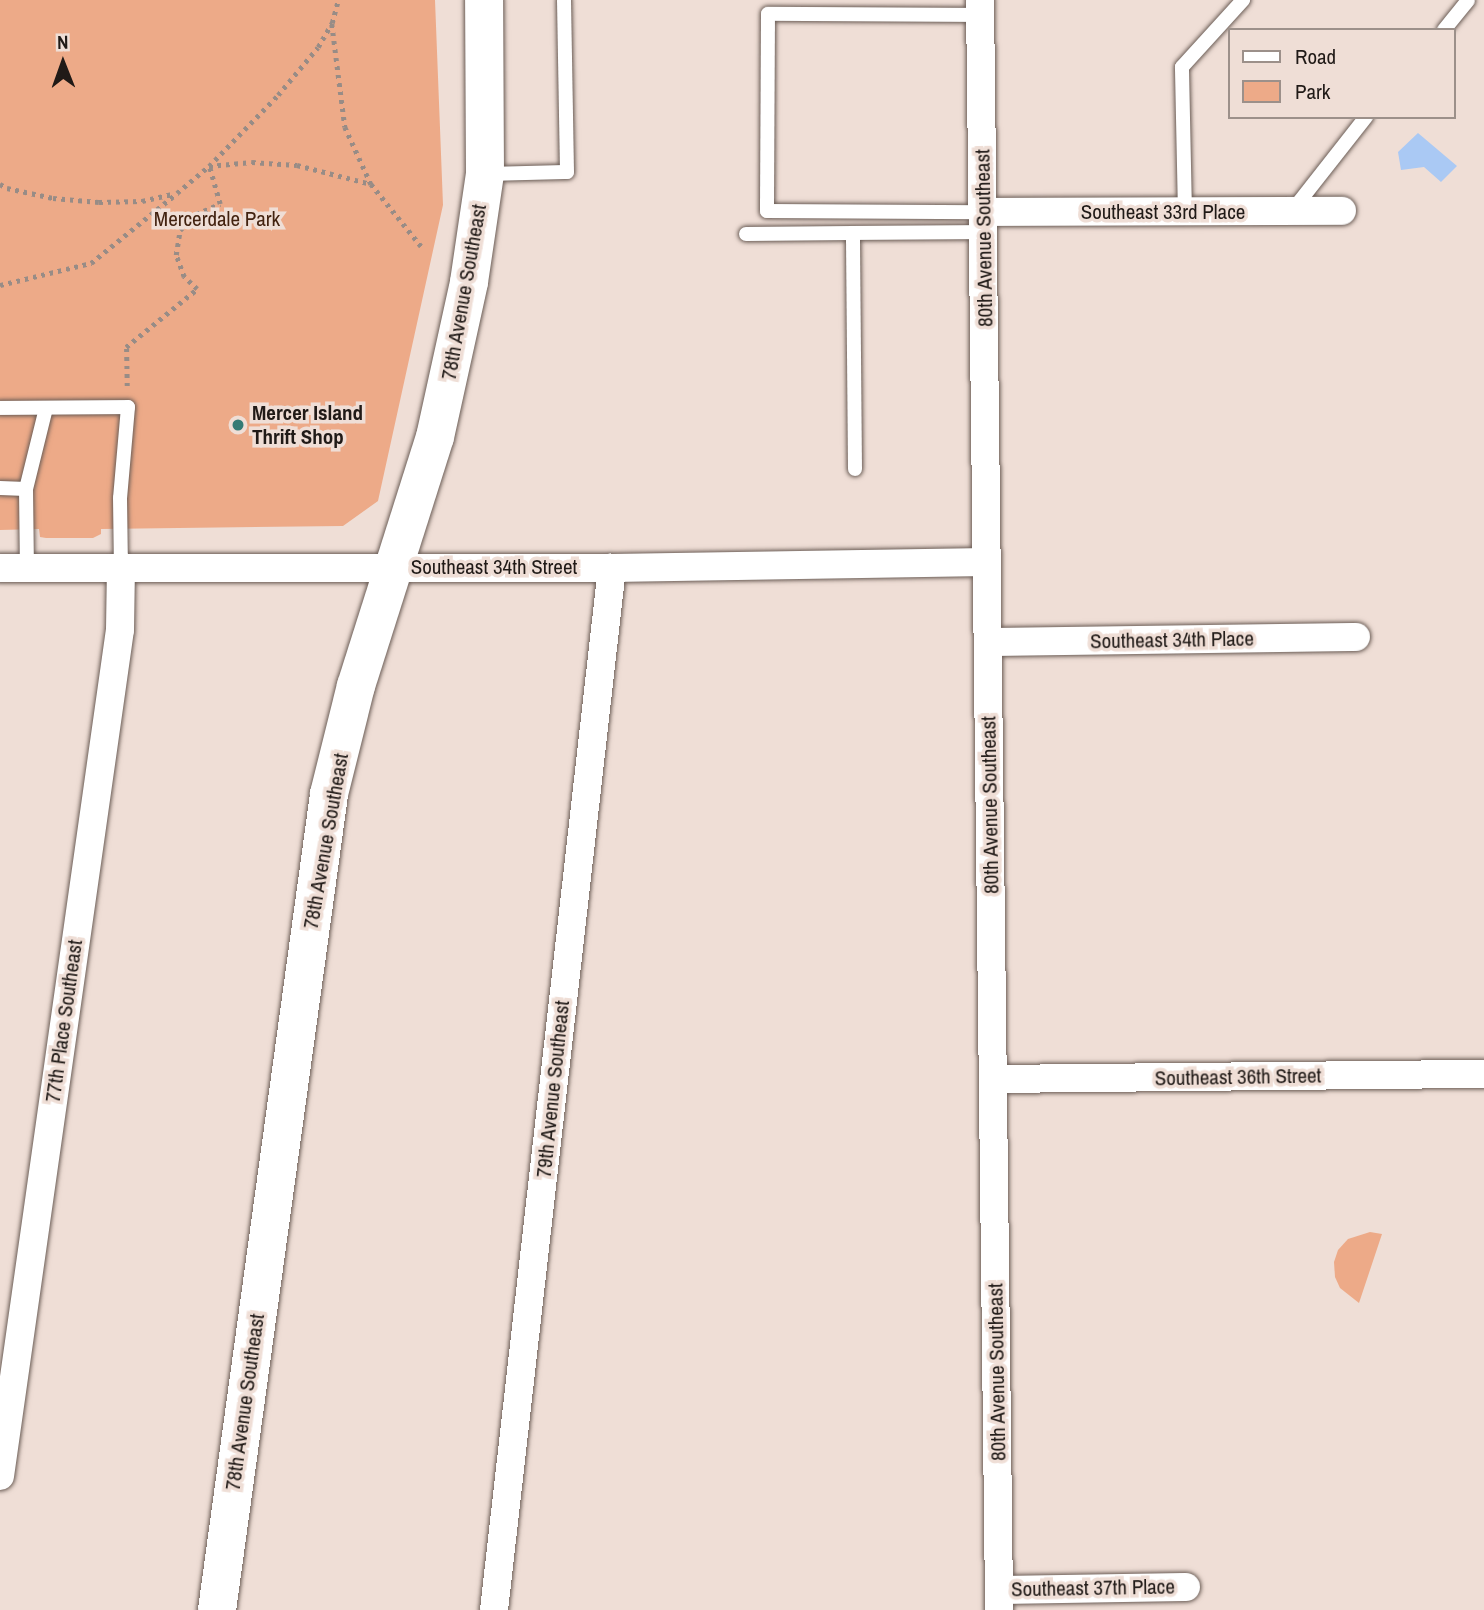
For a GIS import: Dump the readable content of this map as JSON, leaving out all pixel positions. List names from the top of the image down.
{
  "streets": {
    "street": [
      "Southeast 33rd Place",
      "80th Avenue Southeast",
      "78th Avenue Southeast",
      "Southeast 34th Street",
      "Southeast 34th Place",
      "77th Place Southeast",
      "Southeast 36th Street",
      "79th Avenue Southeast",
      "Southeast 37th Place"
    ]
  },
  "crossings": [
    ["Southeast 33rd Place", "80th Avenue Southeast"],
    ["80th Avenue Southeast", "Southeast 34th Street"],
    ["80th Avenue Southeast", "Southeast 34th Place"],
    ["80th Avenue Southeast", "Southeast 36th Street"],
    ["80th Avenue Southeast", "Southeast 37th Place"],
    ["78th Avenue Southeast", "Southeast 34th Street"],
    ["Southeast 34th Street", "77th Place Southeast"],
    ["Southeast 34th Street", "79th Avenue Southeast"]
  ],
  "parks": ["Mercerdale Park"],
  "places": ["Mercer Island Thrift Shop"],
  "legend": ["Road", "Park"],
  "north": "top"
}
